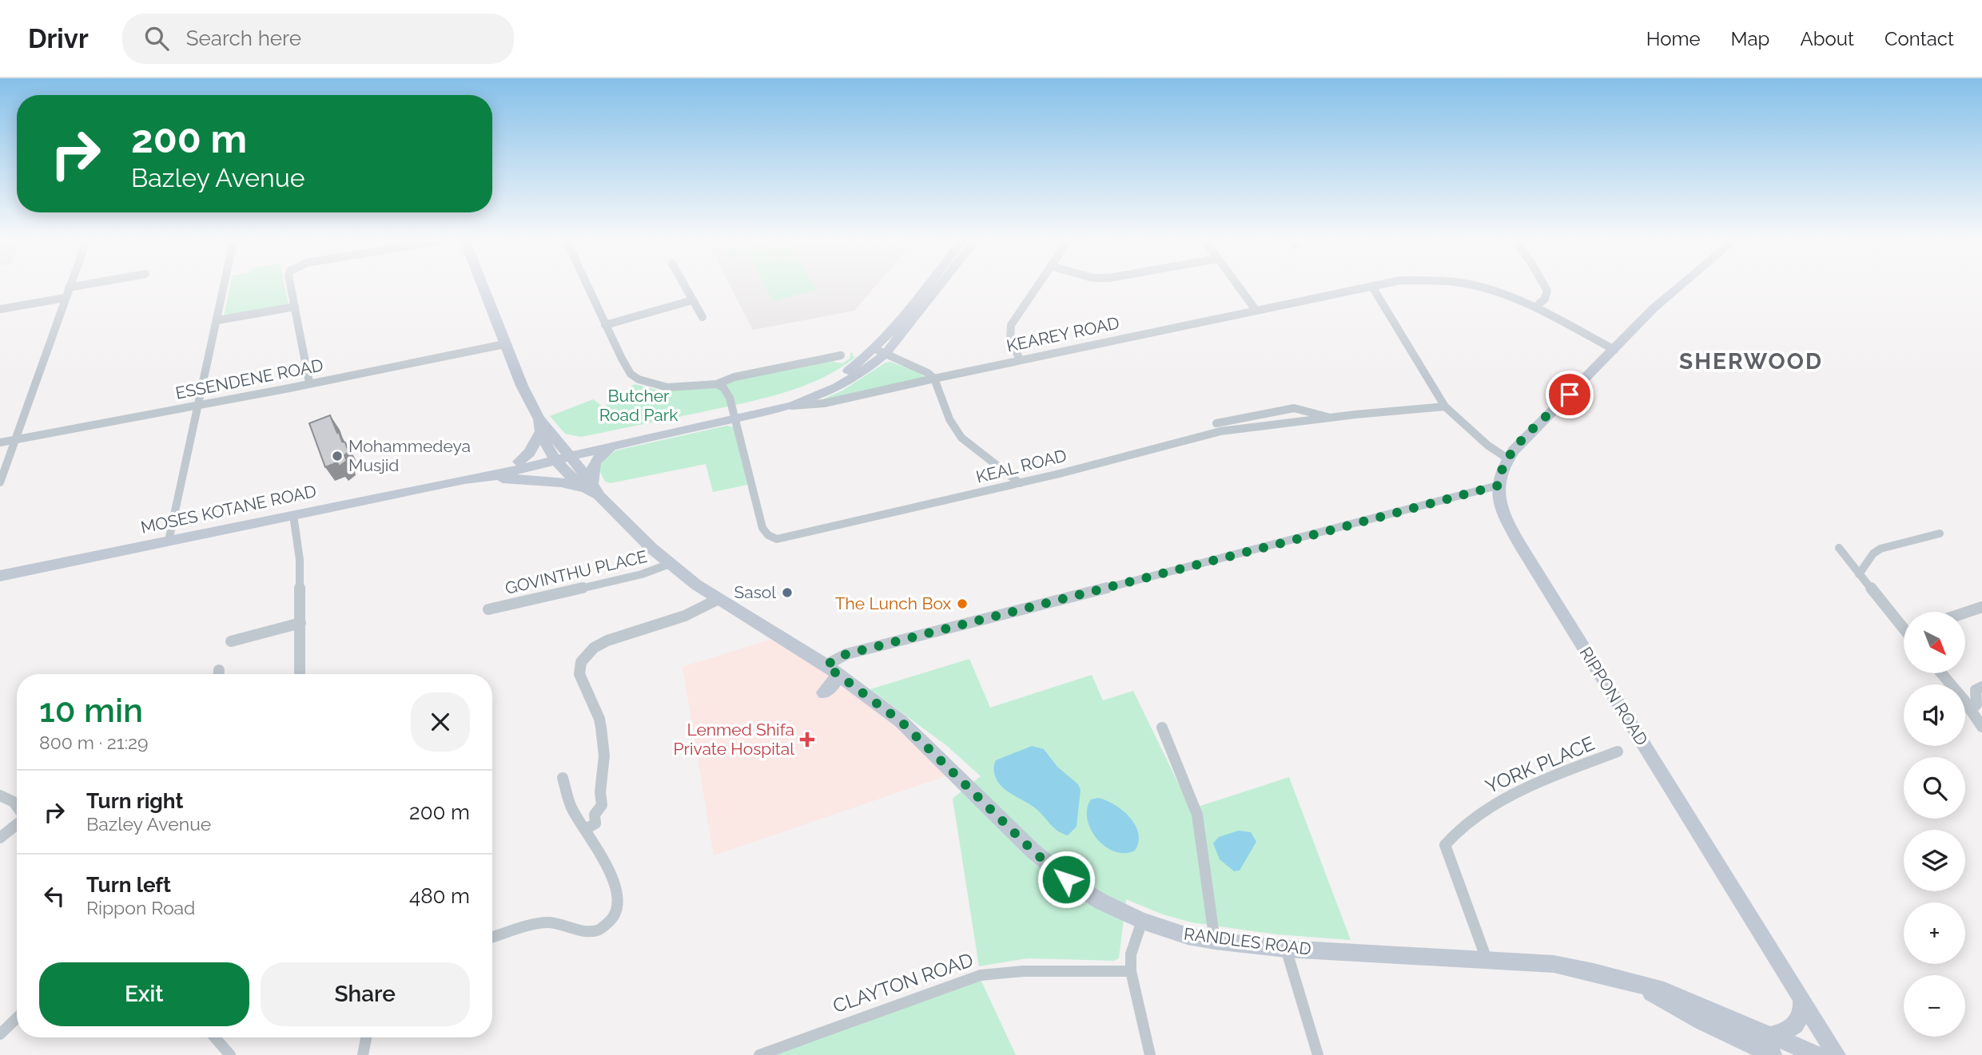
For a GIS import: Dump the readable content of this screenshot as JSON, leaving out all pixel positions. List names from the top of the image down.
{
  "streets": {
    "street": [
      "KEAREY ROAD",
      "ESSENDENE ROAD",
      "KEAL ROAD",
      "MOSES KOTANE ROAD",
      "GOVINTHU PLACE",
      "RIPPON ROAD",
      "YORK PLACE",
      "RANDLES ROAD",
      "CLAYTON ROAD"
    ]
  },
  "crossings": [
    ["KEAREY ROAD", "MOSES KOTANE ROAD"],
    ["ESSENDENE ROAD", "RANDLES ROAD"],
    ["KEAL ROAD", "MOSES KOTANE ROAD"],
    ["MOSES KOTANE ROAD", "RANDLES ROAD"],
    ["GOVINTHU PLACE", "RANDLES ROAD"],
    ["YORK PLACE", "RANDLES ROAD"]
  ],
  "districts": ["SHERWOOD"],
  "parks": ["Butcher Road Park"],
  "places": {
    "other": ["Mohammedeya Musjid", "Sasol", "The Lunch Box"],
    "health": ["Lenmed Shifa Private Hospital"]
  },
  "north": "bottom right",
  "page": {
    "header": "Drivr",
    "search": "Search here",
    "nav": [
      "Home",
      "Map",
      "About",
      "Contact"
    ],
    "turn": ["200 m", "Bazley Avenue"],
    "map_buttons": ["+", "−"],
    "heading": ["10 min", "800 m · 21:29"],
    "list": [
      {
        "name": "Turn right",
        "note": "Bazley Avenue",
        "value": "200 m"
      },
      {
        "name": "Turn left",
        "note": "Rippon Road",
        "value": "480 m"
      }
    ],
    "buttons": ["Exit", "Share"]
  }
}
